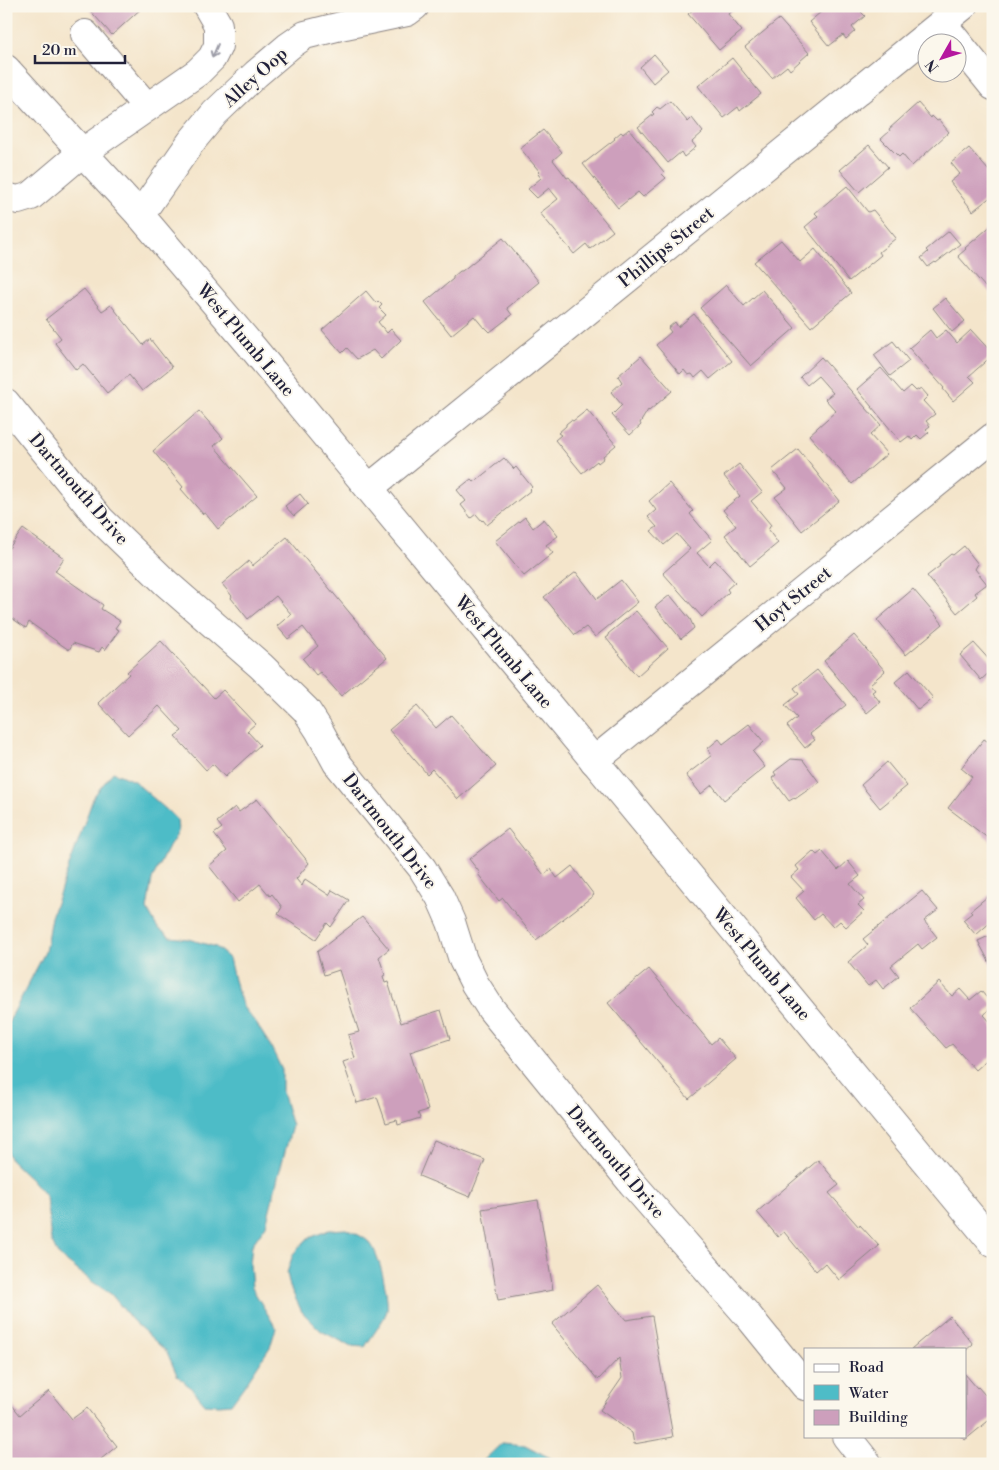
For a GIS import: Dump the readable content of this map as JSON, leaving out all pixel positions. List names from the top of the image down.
{
  "streets": {
    "street": [
      "Alley Oop",
      "Phillips Street",
      "West Plumb Lane",
      "Dartmouth Drive",
      "Hoyt Street"
    ]
  },
  "crossings": [
    ["Alley Oop", "West Plumb Lane"],
    ["Phillips Street", "West Plumb Lane"],
    ["West Plumb Lane", "Hoyt Street"]
  ],
  "legend": ["Road", "Water", "Building"],
  "scale_bar": "20 m",
  "north": "bottom left"
}
